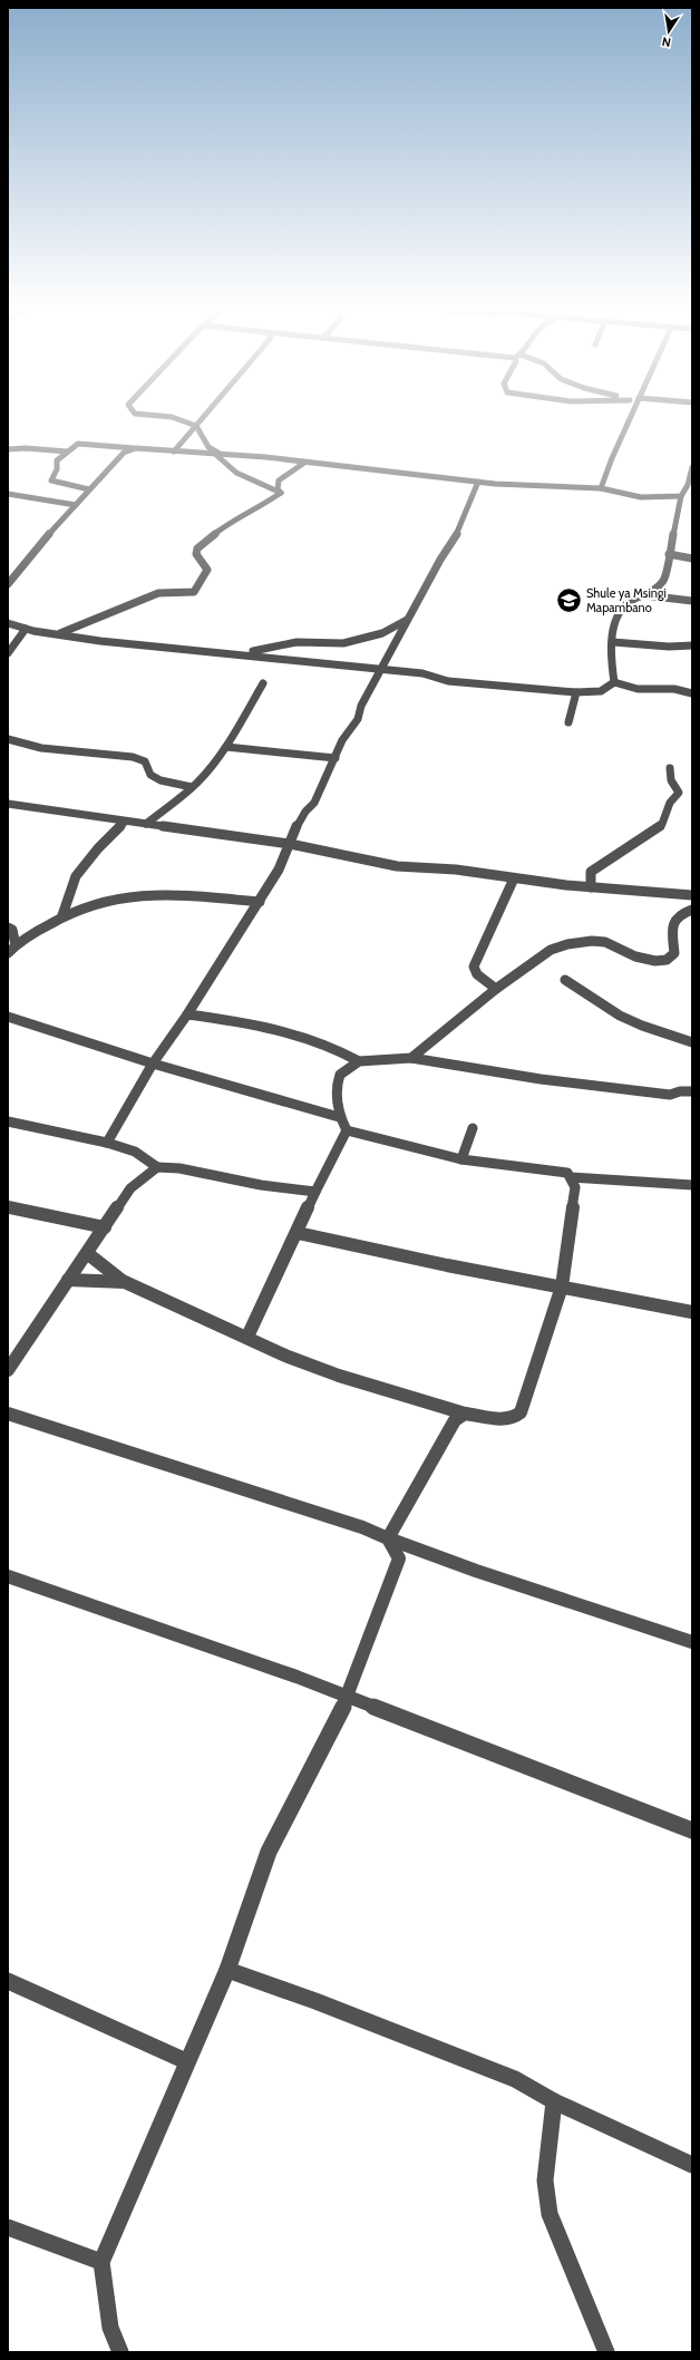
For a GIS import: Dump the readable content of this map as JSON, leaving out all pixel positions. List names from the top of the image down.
{
  "places": {
    "school or university": ["Shule ya Msingi Mapambano"]
  },
  "north": "bottom"
}
